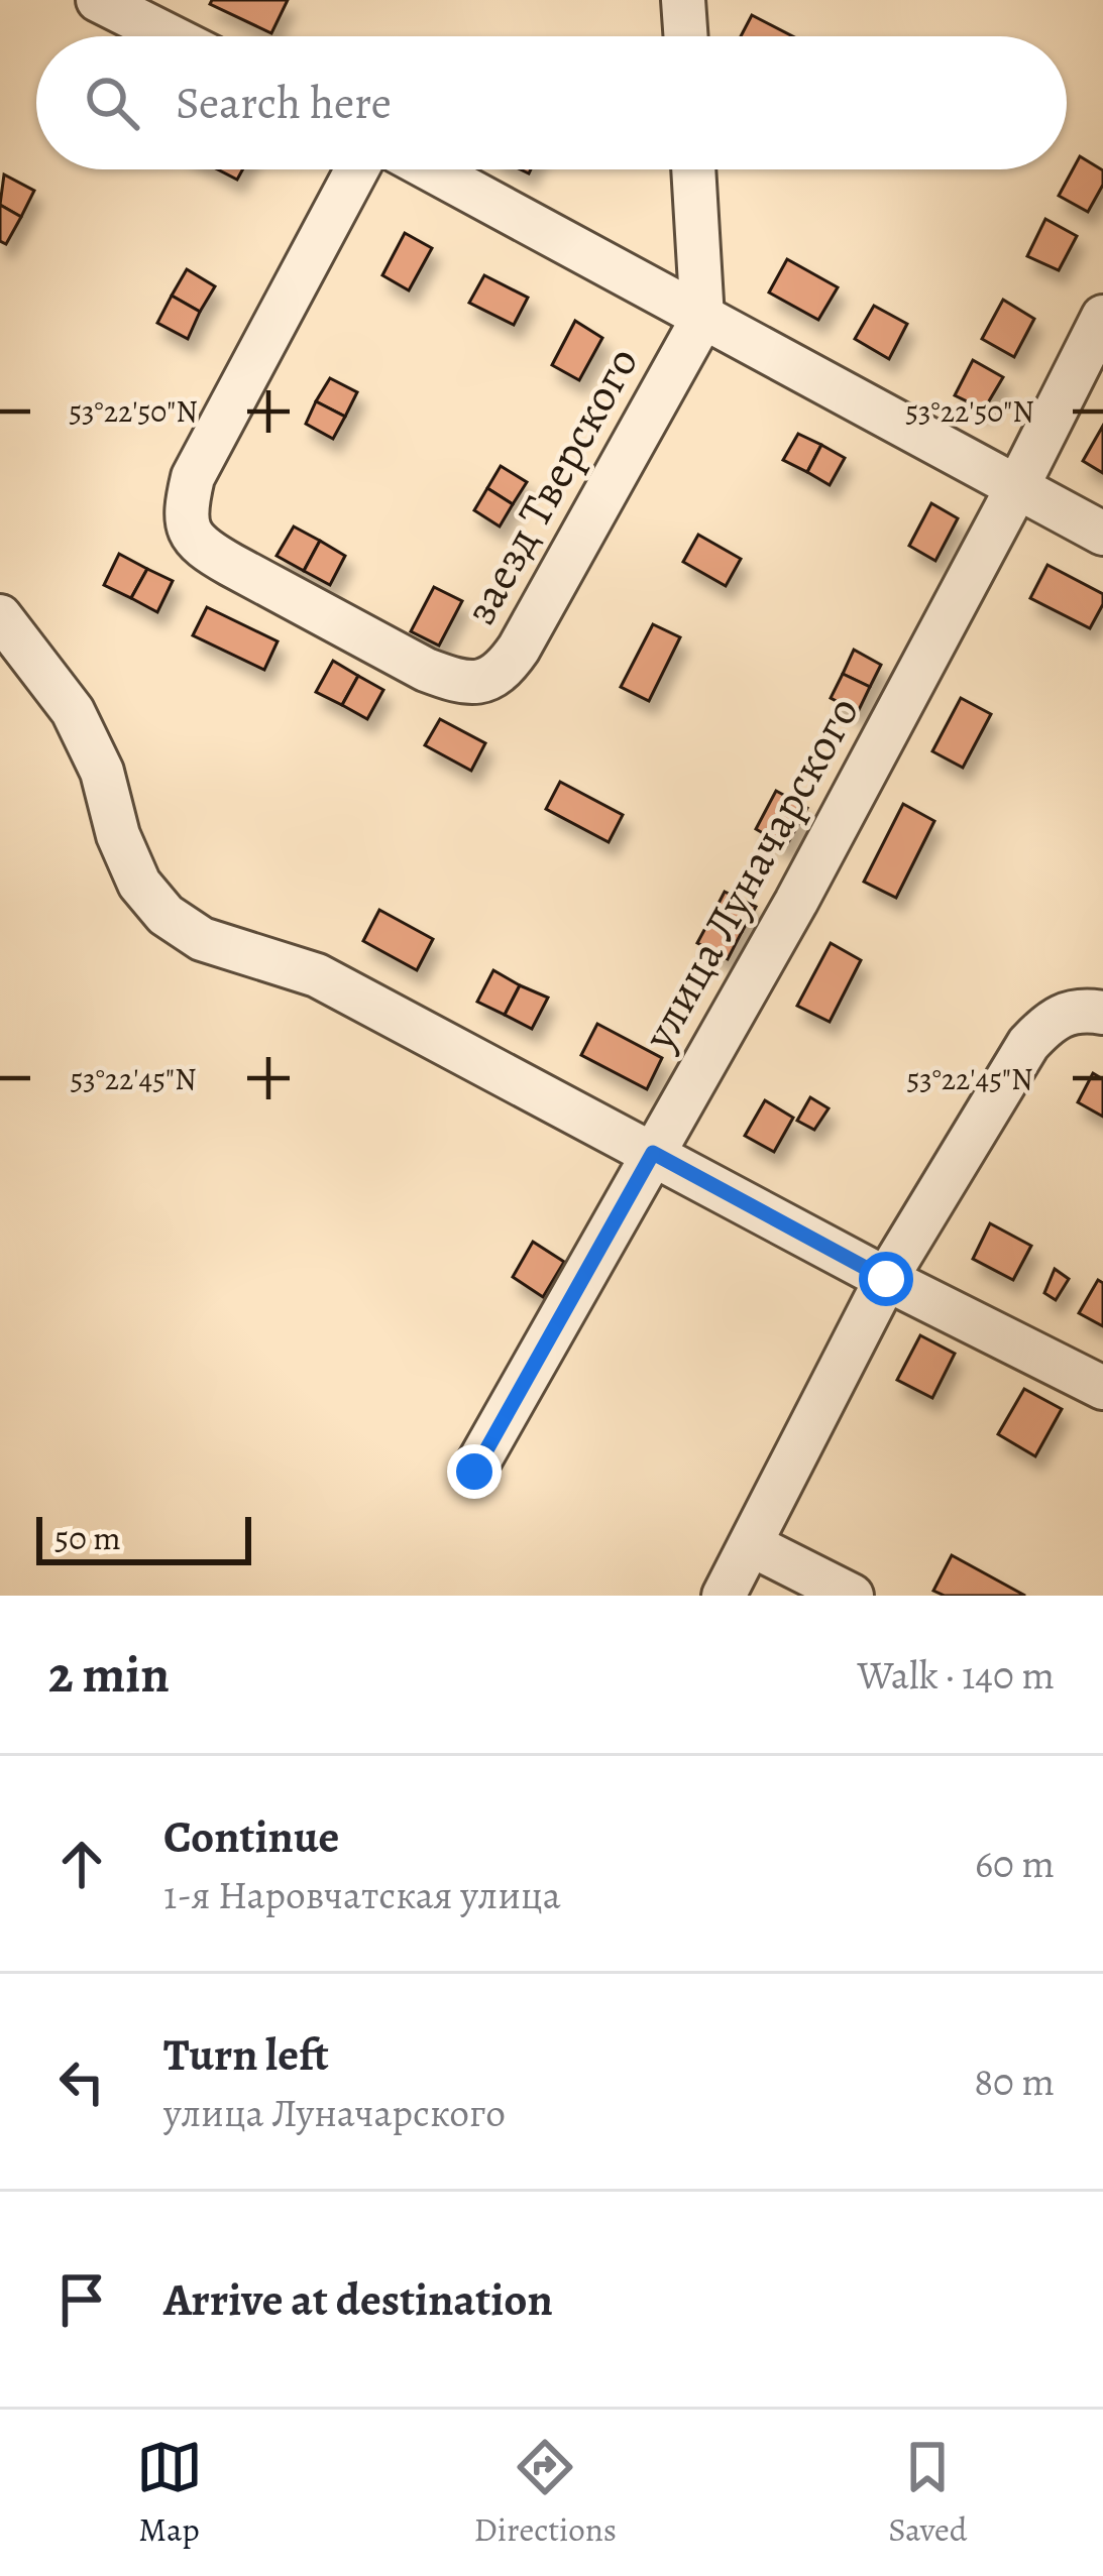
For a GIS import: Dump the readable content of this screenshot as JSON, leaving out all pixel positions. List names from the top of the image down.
{
  "streets": {
    "street": ["заезд Тверского", "улица Луначарского"]
  },
  "scale_bar": "50 m",
  "page": {
    "search": "Search here",
    "scale": "50 m",
    "heading": ["2 min", "Walk · 140 m"],
    "list": [
      ["Continue", "1-я Наровчатская улица", "60 m"],
      ["Turn left", "улица Луначарского", "80 m"],
      "Arrive at destination"
    ],
    "nav": ["Map", "Directions", "Saved"]
  },
  "coordinates": ["53°22'50\"N", "53°22'45\"N"]
}
